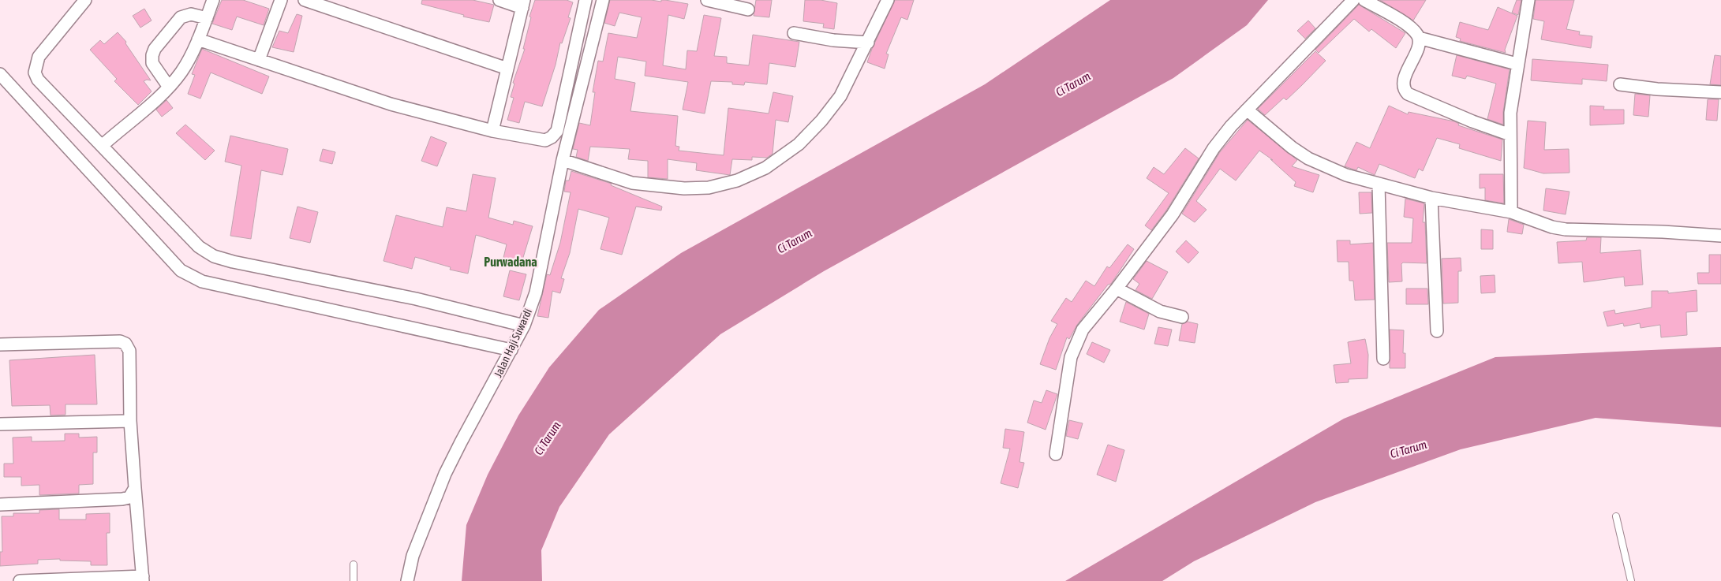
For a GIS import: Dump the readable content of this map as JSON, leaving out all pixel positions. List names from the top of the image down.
{
  "streets": {
    "street": ["Jalan Haji Suwardi"]
  },
  "districts": ["Purwadana"],
  "water": ["Ci Tarum"]
}
